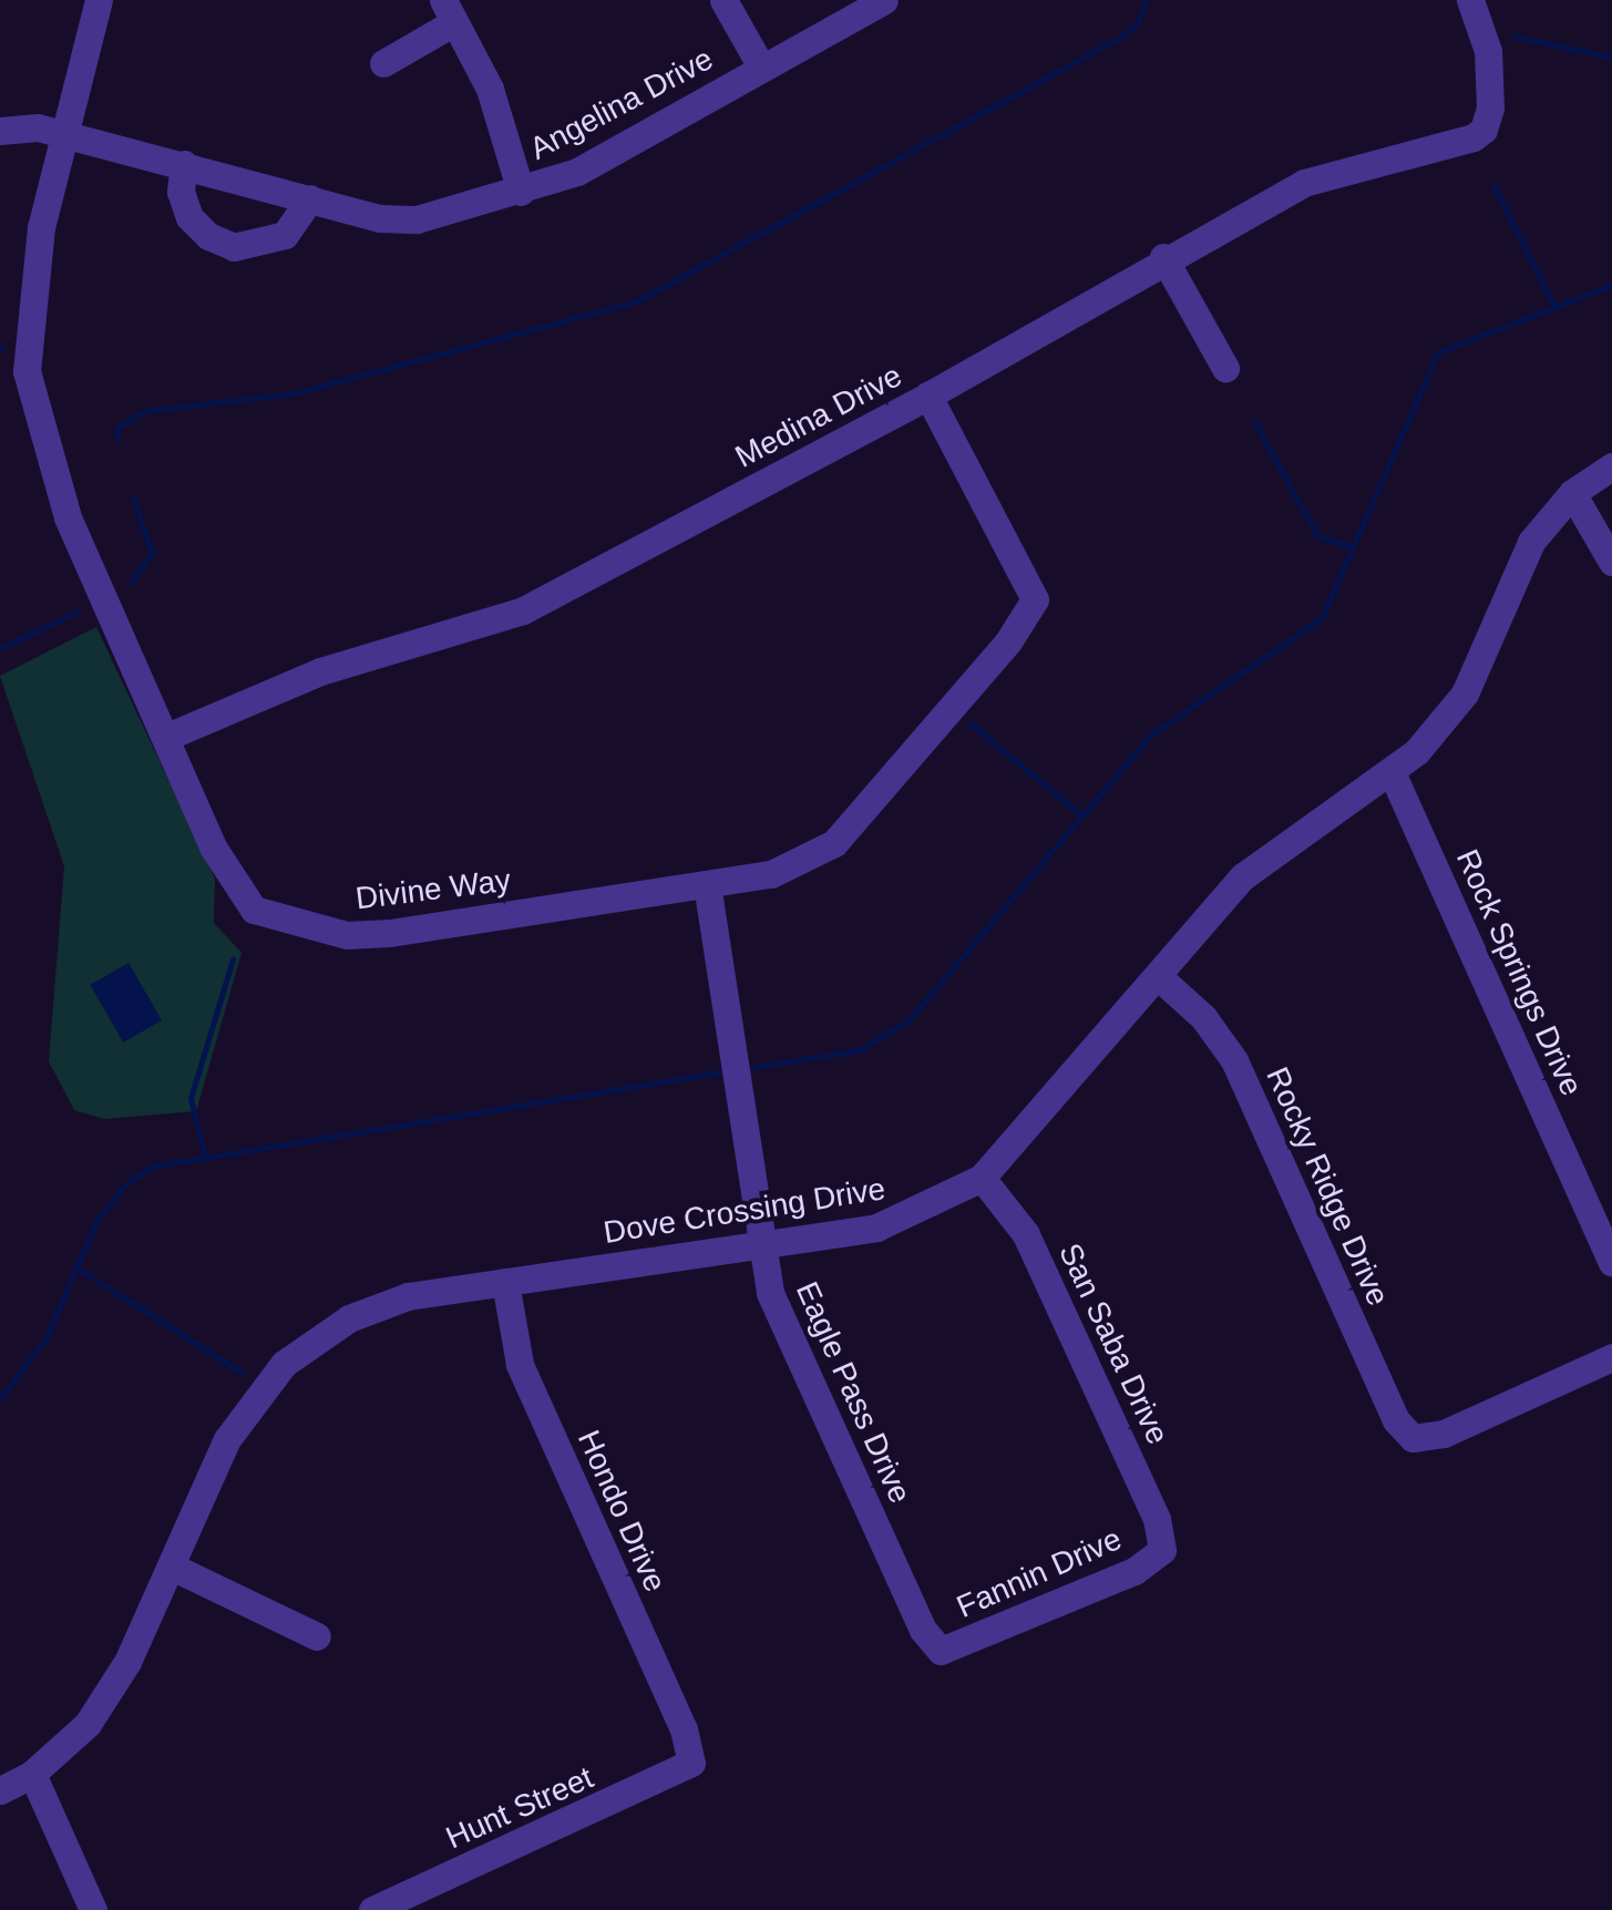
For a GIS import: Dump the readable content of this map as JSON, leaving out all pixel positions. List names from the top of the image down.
{
  "streets": {
    "street": [
      "Angelina Drive",
      "Medina Drive",
      "Divine Way",
      "Rock Springs Drive",
      "Rocky Ridge Drive",
      "Dove Crossing Drive",
      "San Saba Drive",
      "Eagle Pass Drive",
      "Hondo Drive",
      "Fannin Drive",
      "Hunt Street"
    ]
  },
  "crossings": [
    ["Angelina Drive", "Divine Way"],
    ["Medina Drive", "Divine Way"],
    ["Divine Way", "Eagle Pass Drive"],
    ["Rock Springs Drive", "Dove Crossing Drive"],
    ["Rocky Ridge Drive", "Dove Crossing Drive"],
    ["Dove Crossing Drive", "San Saba Drive"],
    ["Dove Crossing Drive", "Eagle Pass Drive"],
    ["Dove Crossing Drive", "Hondo Drive"],
    ["San Saba Drive", "Fannin Drive"],
    ["Eagle Pass Drive", "Fannin Drive"],
    ["Hondo Drive", "Hunt Street"]
  ]
}
